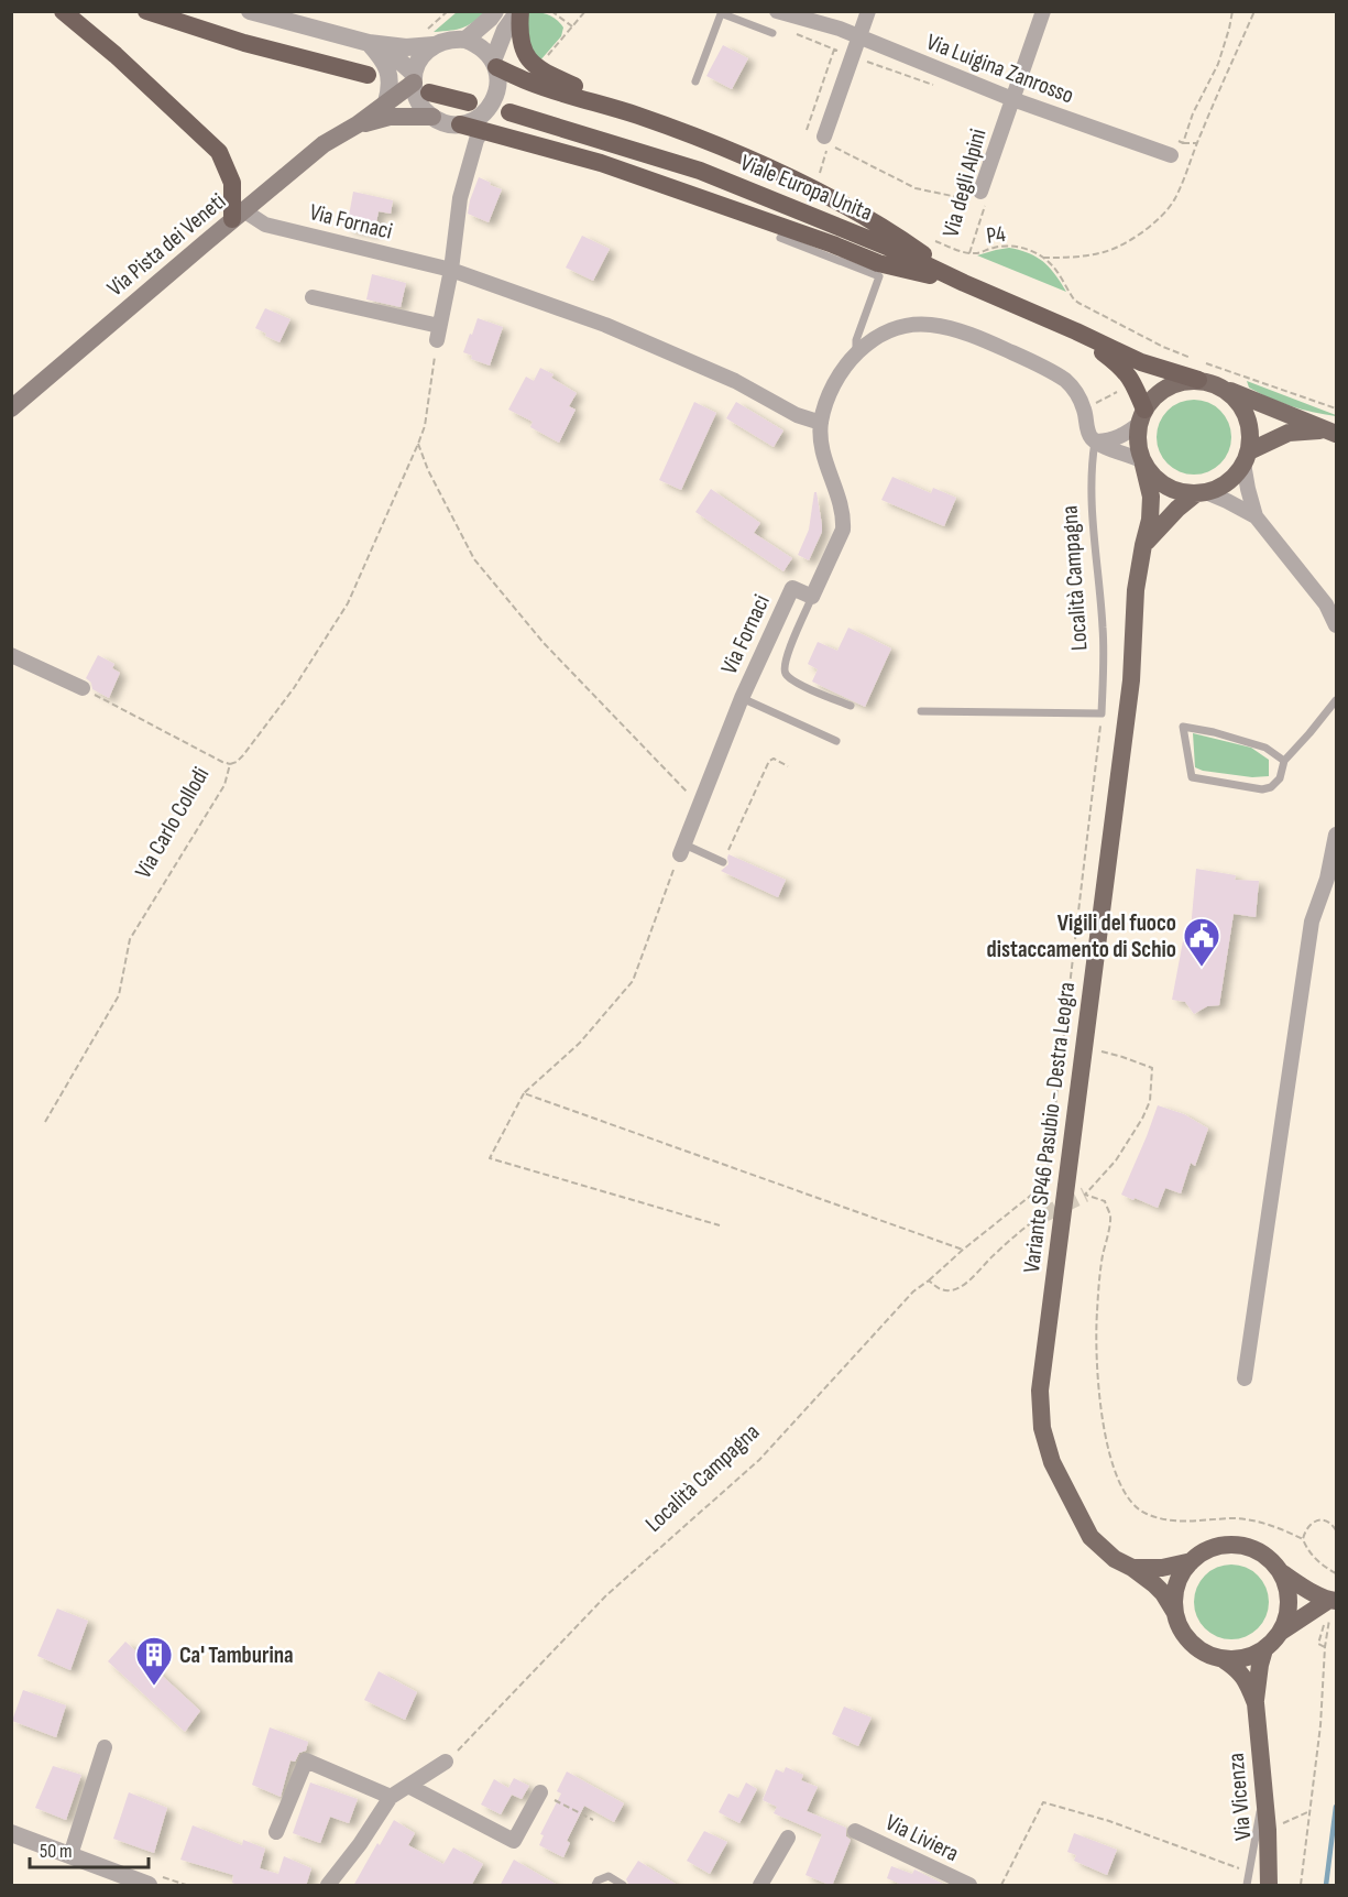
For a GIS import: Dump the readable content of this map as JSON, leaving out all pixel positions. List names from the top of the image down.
{
  "streets": {
    "highway": ["Viale Europa Unita"],
    "main road": ["Via Pista dei Veneti", "Variante SP46 Pasubio - Destra Leogra", "Via Vicenza"],
    "street": [
      "Via Luigina Zanrosso",
      "Via degli Alpini",
      "Via Fornaci",
      "Via Liviera"
    ],
    "lane": ["Località Campagna"],
    "path": ["P4", "Via Carlo Collodi"]
  },
  "crossings": [
    ["Via Luigina Zanrosso", "Via degli Alpini"],
    ["Via degli Alpini", "P4"],
    ["Via Fornaci", "Via Pista dei Veneti"],
    ["Variante SP46 Pasubio - Destra Leogra", "Via Vicenza"]
  ],
  "places": {
    "public building": ["Vigili del fuoco distaccamento di Schio"],
    "building": ["Ca' Tamburina"]
  },
  "scale_bar": "50 m"
}
